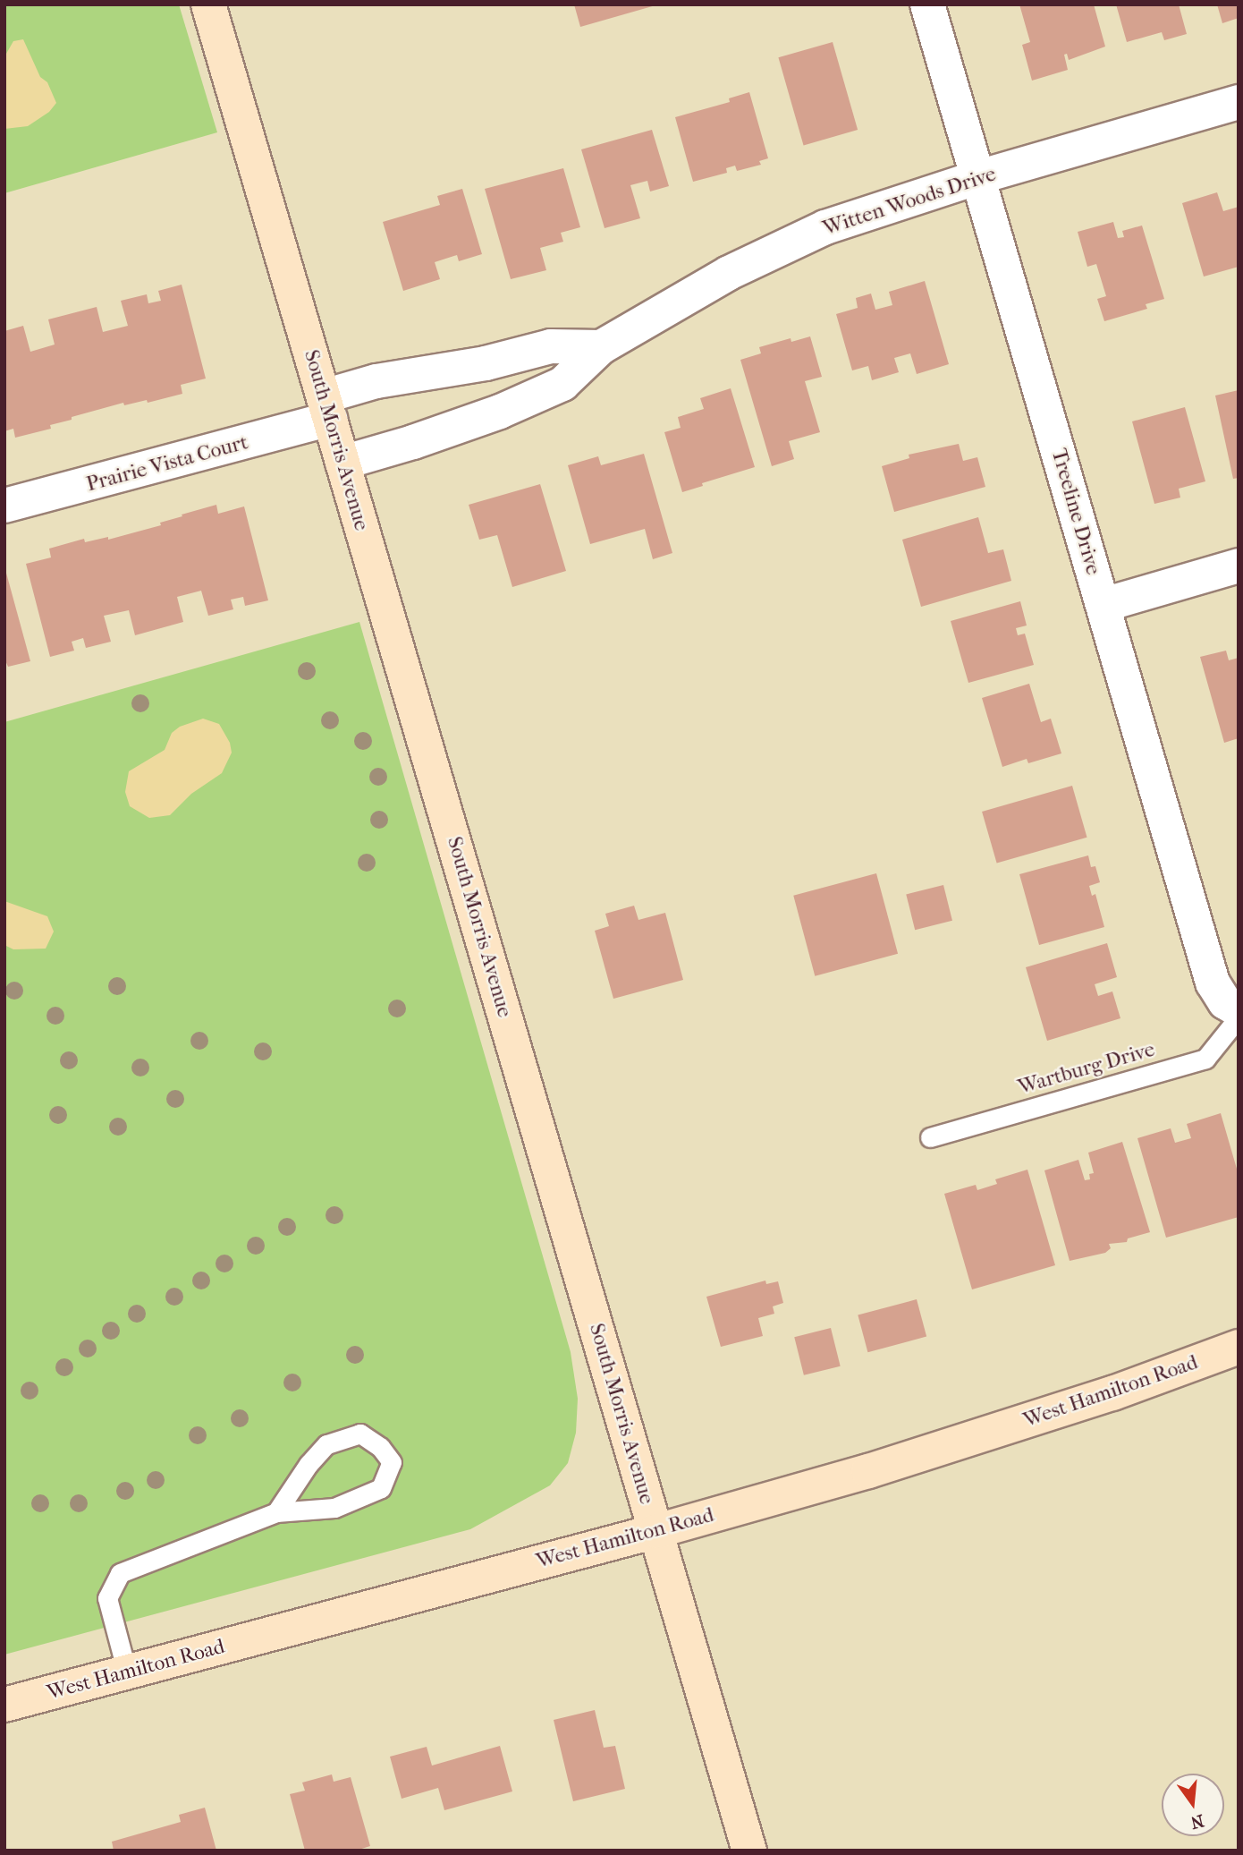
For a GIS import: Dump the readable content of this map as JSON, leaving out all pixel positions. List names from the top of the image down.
{
  "streets": {
    "street": [
      "Witten Woods Drive",
      "South Morris Avenue",
      "Prairie Vista Court",
      "Treeline Drive",
      "West Hamilton Road"
    ],
    "lane": ["Wartburg Drive"]
  },
  "crossings": [
    ["Witten Woods Drive", "South Morris Avenue"],
    ["Witten Woods Drive", "Treeline Drive"],
    ["South Morris Avenue", "Prairie Vista Court"],
    ["South Morris Avenue", "West Hamilton Road"]
  ],
  "north": "bottom"
}
